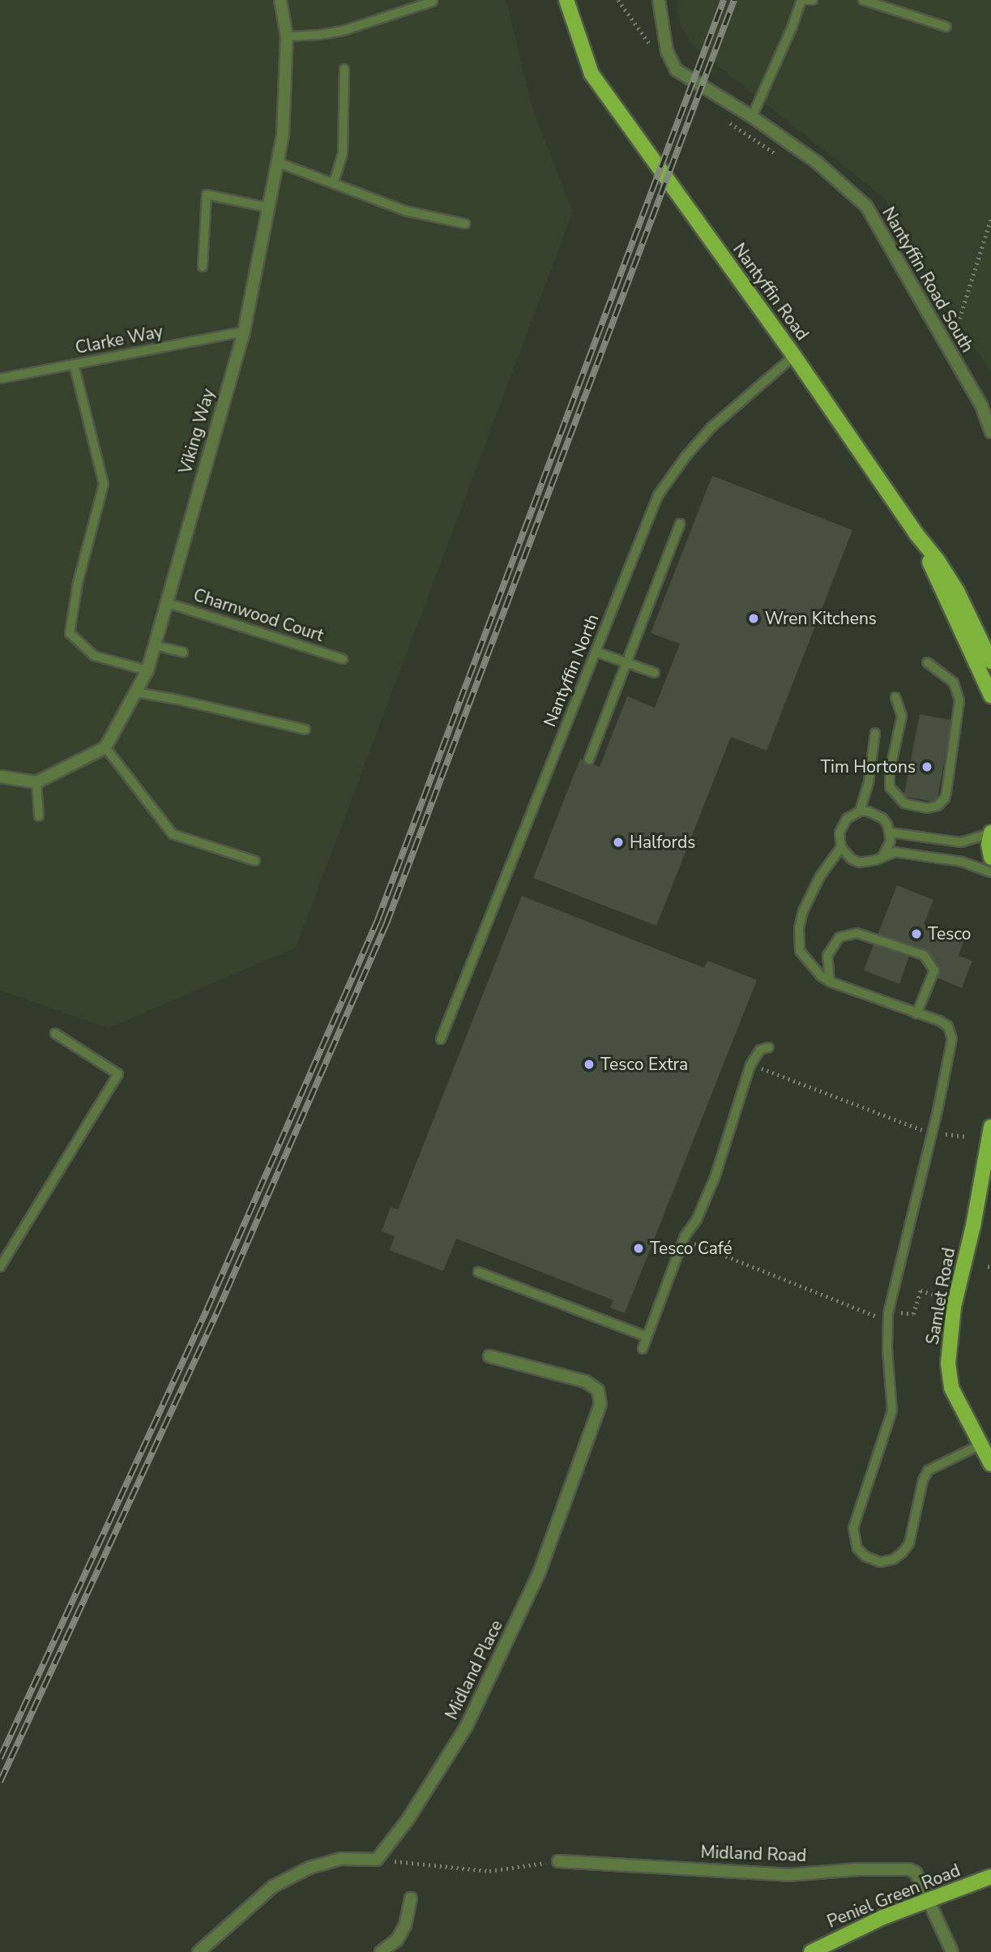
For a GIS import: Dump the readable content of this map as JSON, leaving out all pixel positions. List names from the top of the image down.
{
  "streets": {
    "main road": ["Nantyffin Road", "Samlet Road", "Peniel Green Road"],
    "street": [
      "Nantyffin Road South",
      "Viking Way",
      "Midland Place",
      "Midland Road"
    ],
    "lane": ["Clarke Way", "Charnwood Court", "Nantyffin North"]
  },
  "crossings": [
    ["Nantyffin Road", "Nantyffin North"],
    ["Clarke Way", "Viking Way"],
    ["Viking Way", "Charnwood Court"],
    ["Midland Road", "Peniel Green Road"]
  ],
  "places": [
    "Wren Kitchens",
    "Tim Hortons",
    "Halfords",
    "Tesco",
    "Tesco Extra",
    "Tesco Café"
  ]
}
